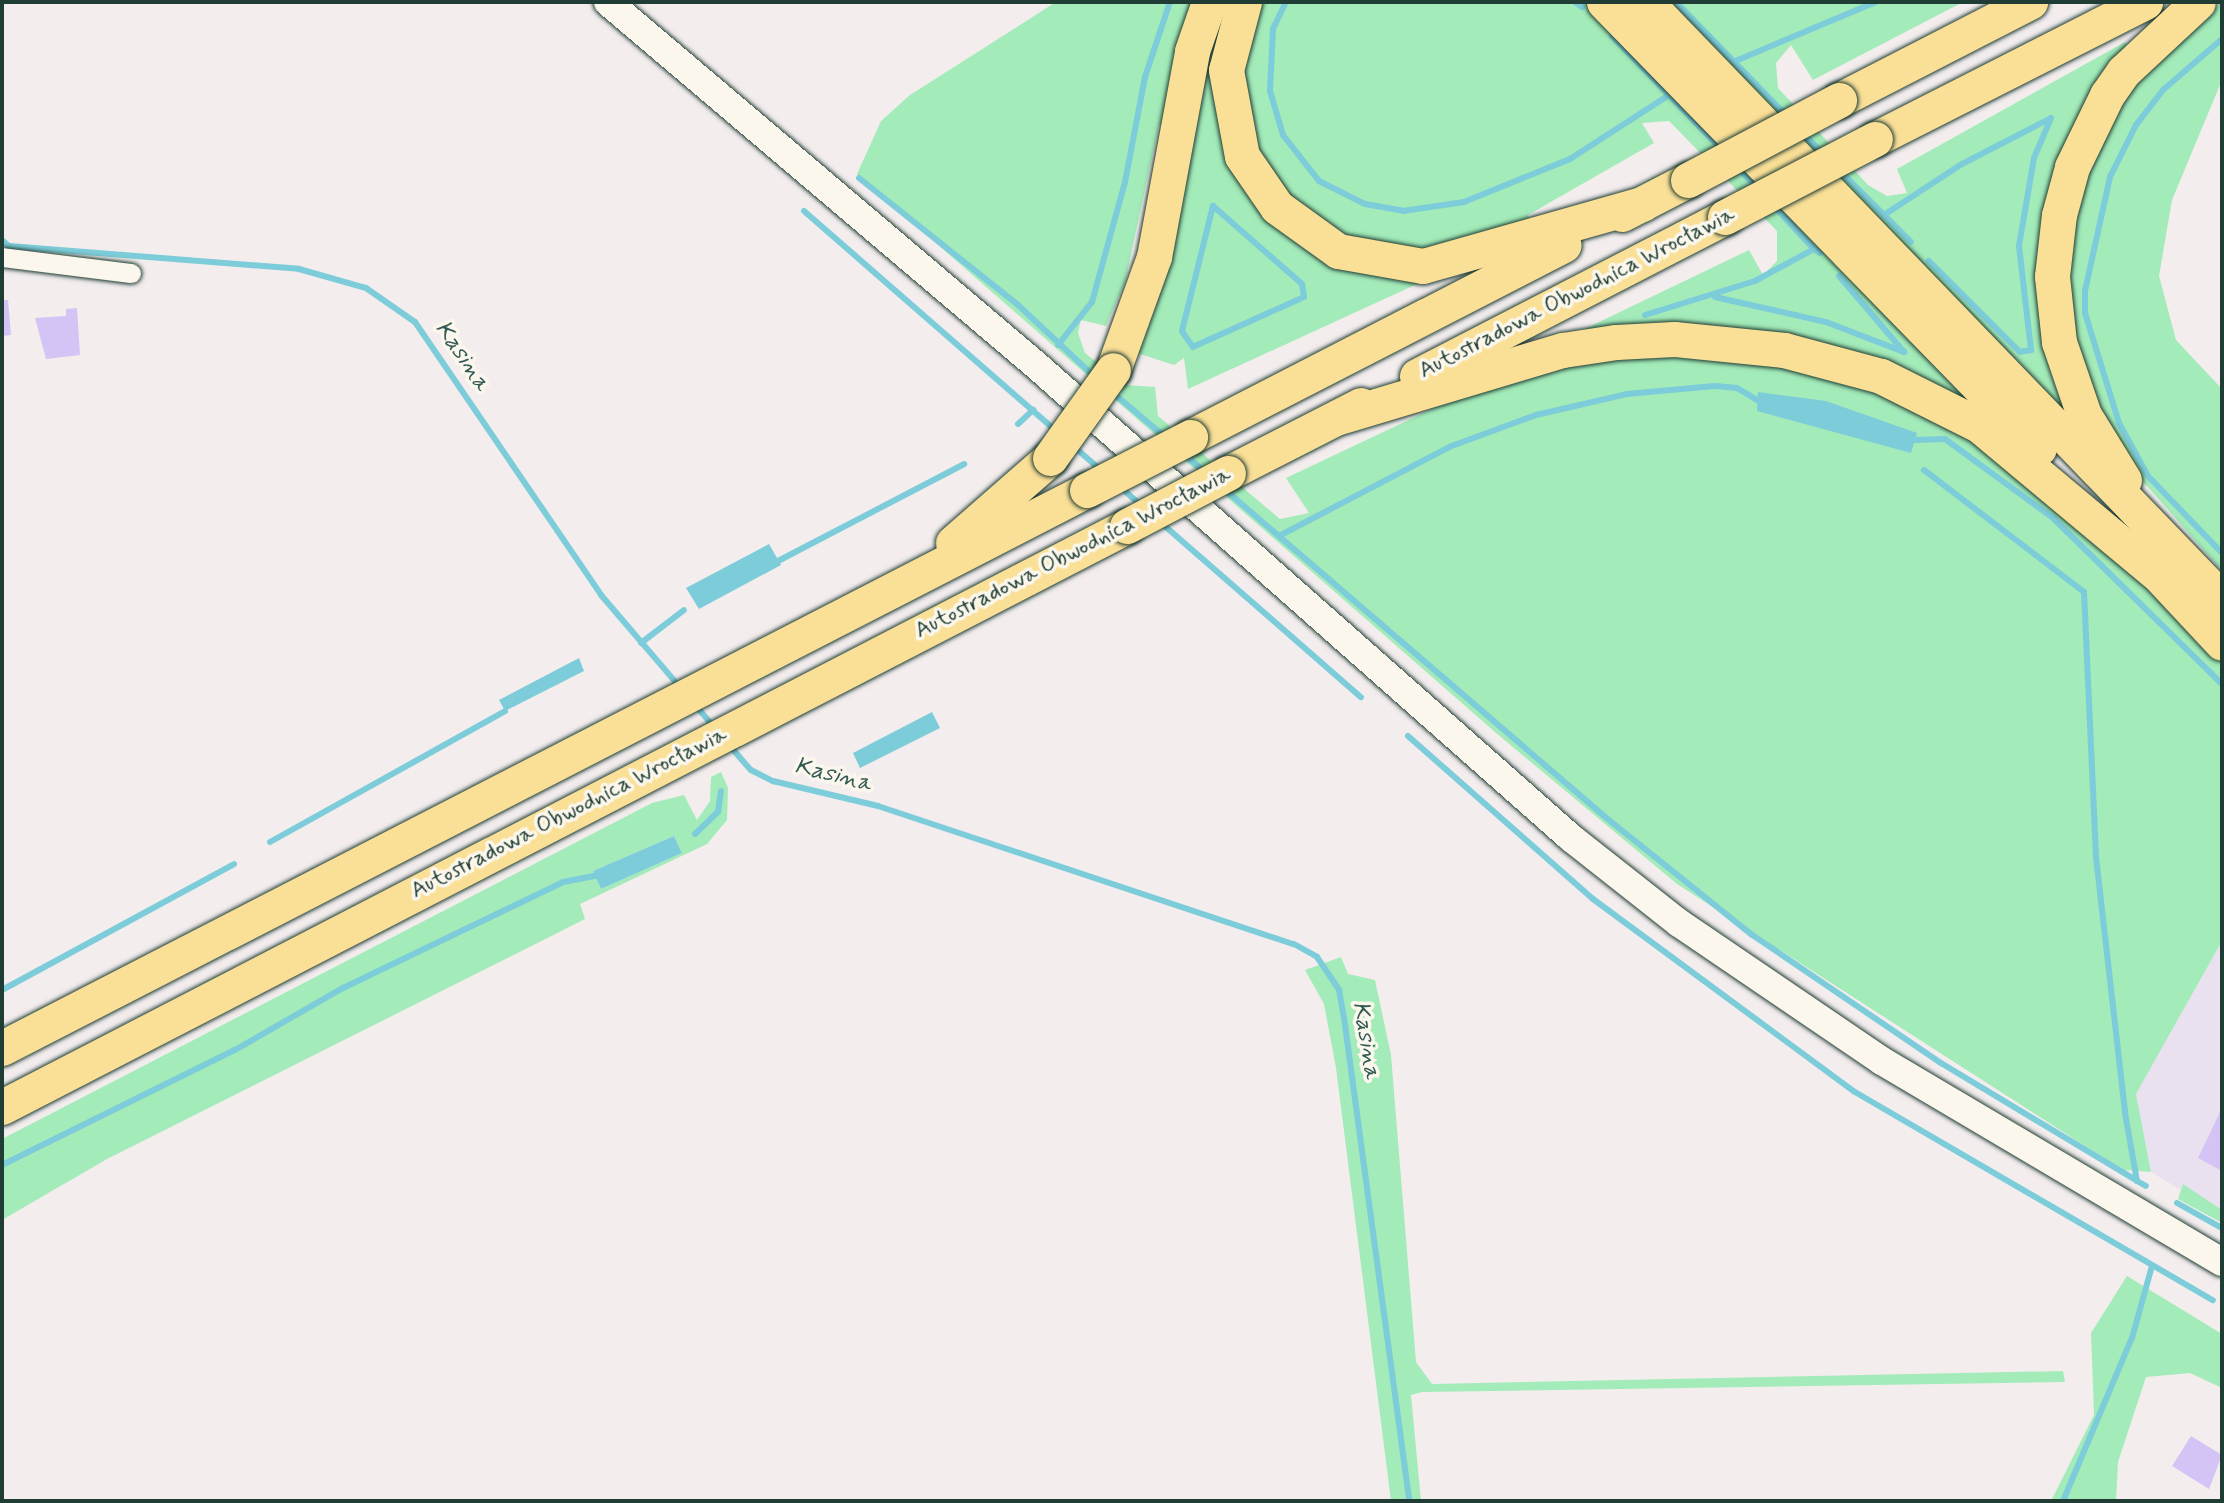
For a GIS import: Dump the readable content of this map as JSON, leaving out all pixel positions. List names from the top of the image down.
{
  "streets": {
    "highway": ["Autostradowa Obwodnica Wrocławia"]
  },
  "water": ["Kasina"]
}
